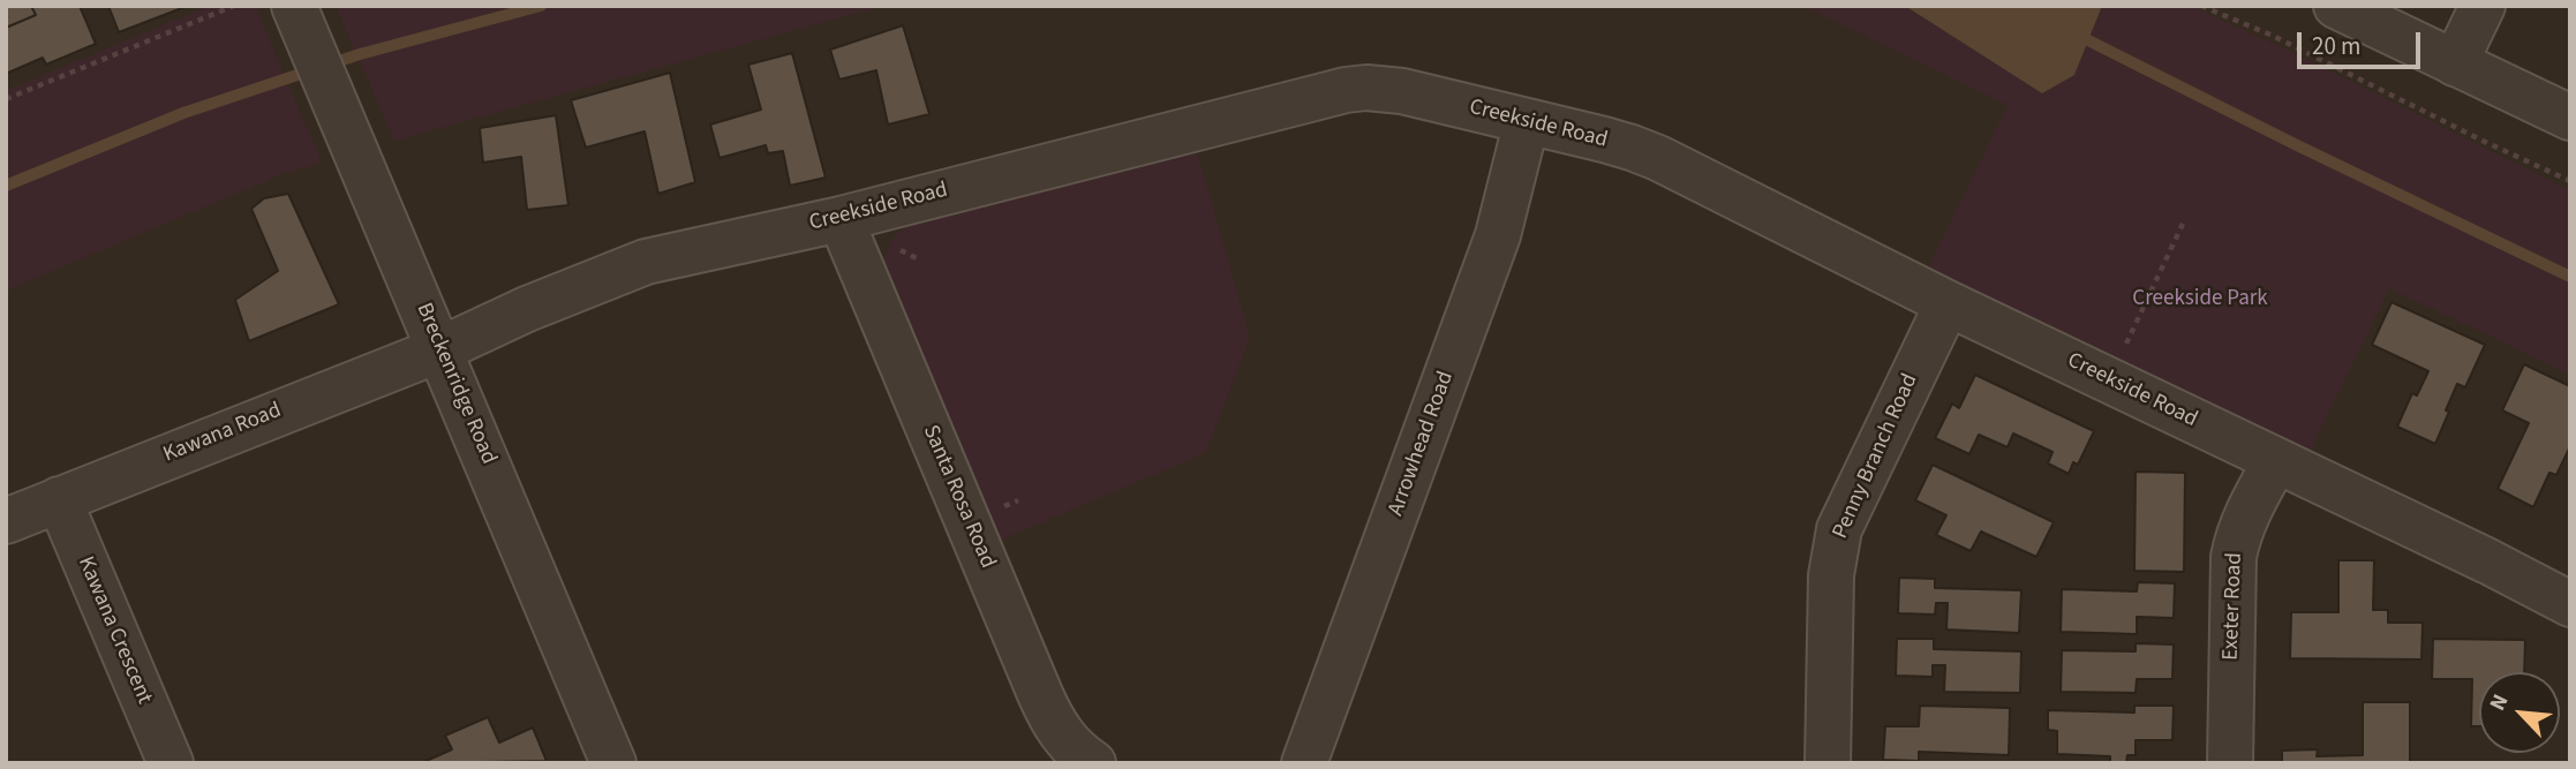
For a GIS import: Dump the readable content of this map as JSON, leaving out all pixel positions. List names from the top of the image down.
{
  "streets": {
    "street": [
      "Creekside Road",
      "Breckenridge Road",
      "Kawana Road",
      "Arrowhead Road",
      "Penny Branch Road",
      "Santa Rosa Road",
      "Exeter Road",
      "Kawana Crescent"
    ]
  },
  "crossings": [
    ["Creekside Road", "Breckenridge Road"],
    ["Creekside Road", "Kawana Road"],
    ["Creekside Road", "Arrowhead Road"],
    ["Creekside Road", "Penny Branch Road"],
    ["Creekside Road", "Santa Rosa Road"],
    ["Creekside Road", "Exeter Road"],
    ["Breckenridge Road", "Kawana Road"],
    ["Kawana Road", "Kawana Crescent"]
  ],
  "parks": ["Creekside Park"],
  "scale_bar": "20 m",
  "north": "top left"
}
